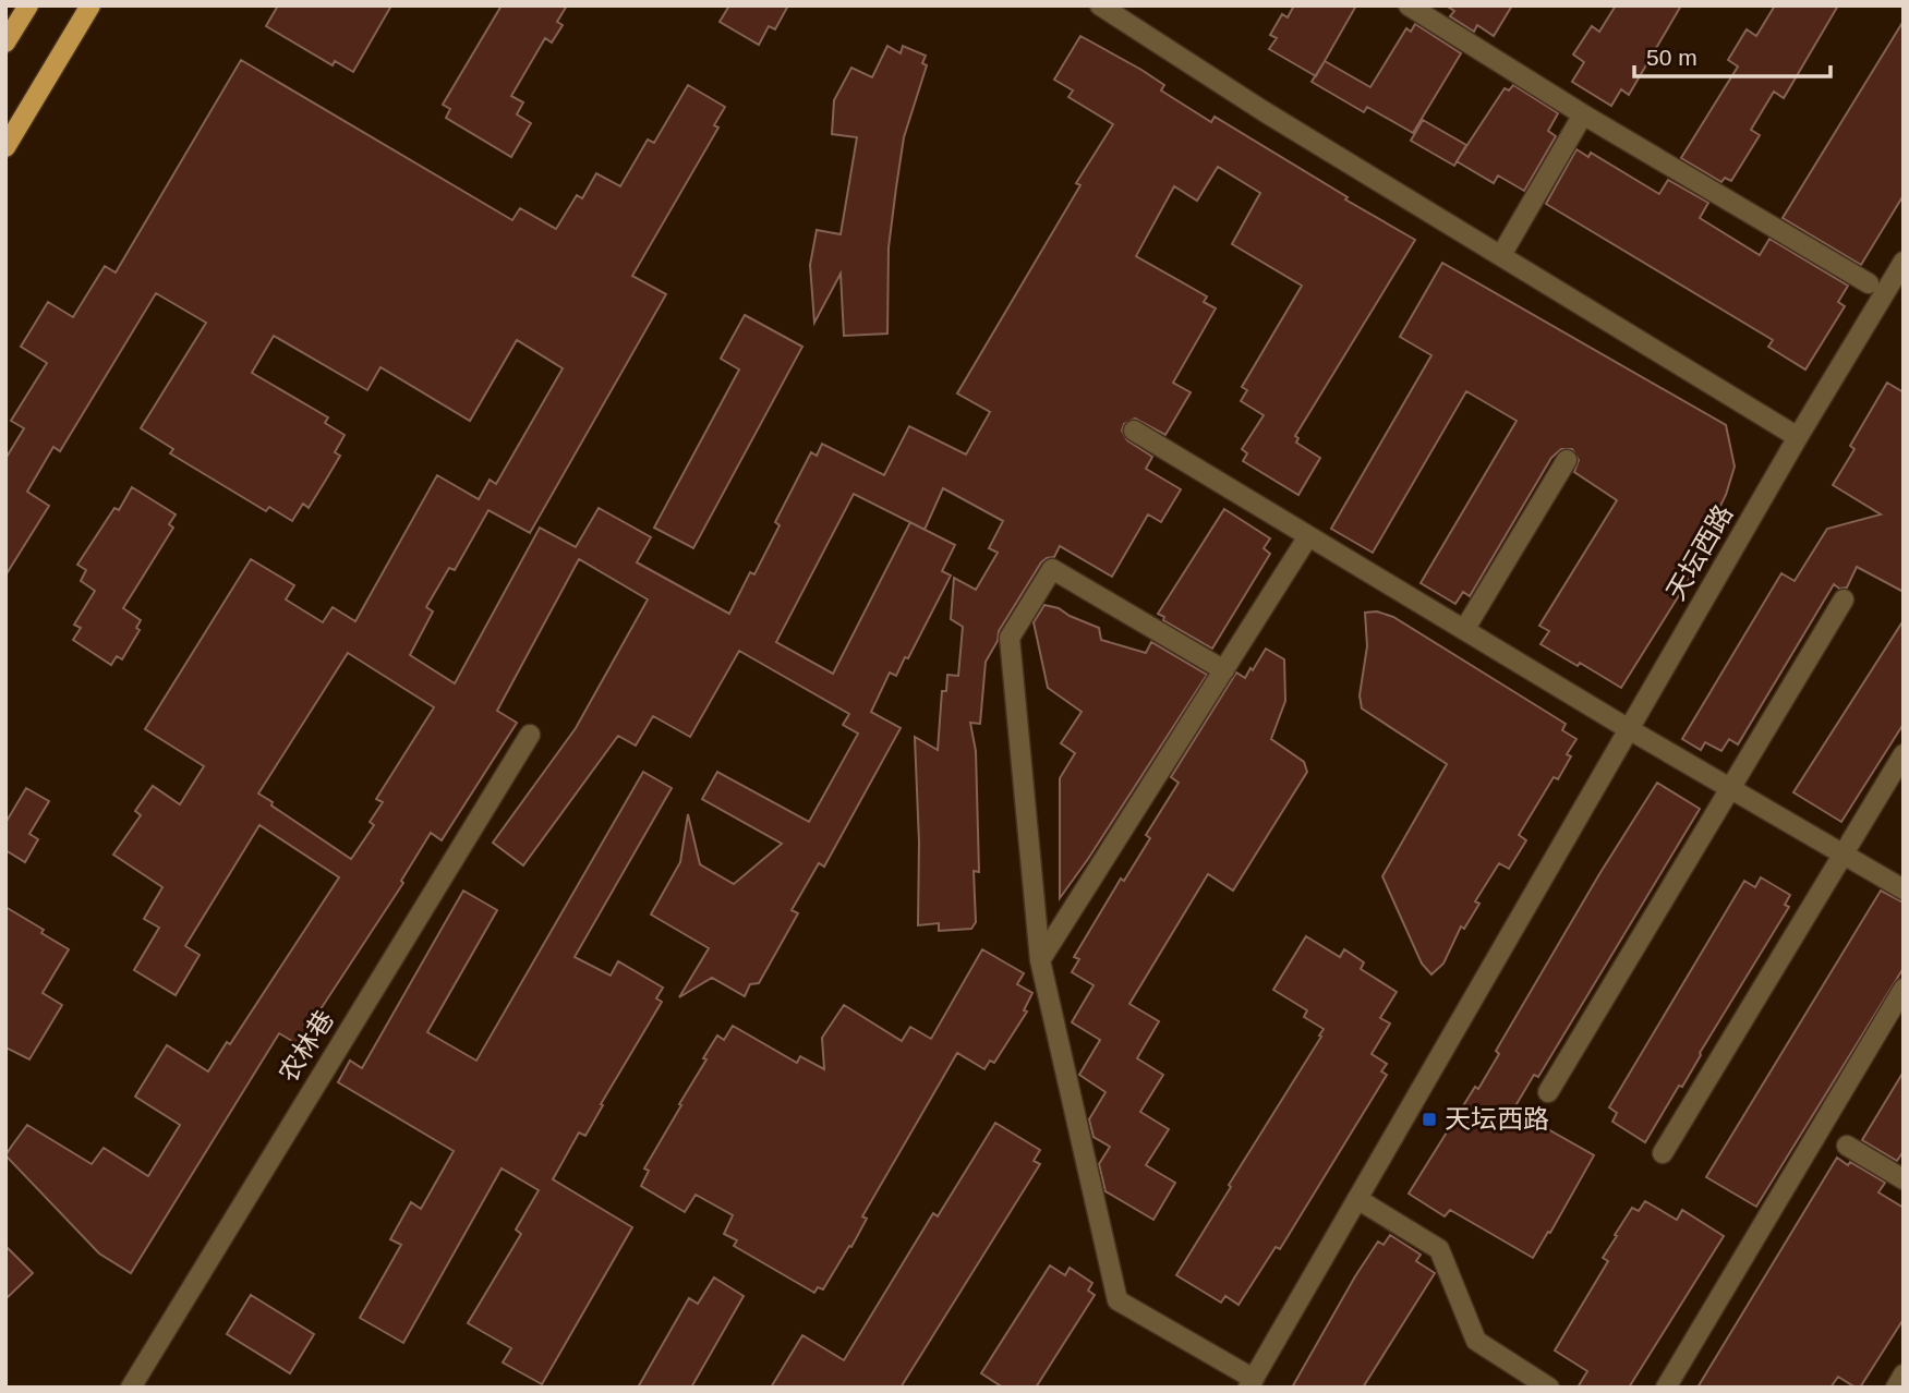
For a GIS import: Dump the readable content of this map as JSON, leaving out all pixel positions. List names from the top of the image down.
{
  "streets": {
    "street": ["天坛西路", "农林巷"]
  },
  "places": {
    "transit": ["天坛西路"]
  },
  "scale_bar": "50 m"
}
